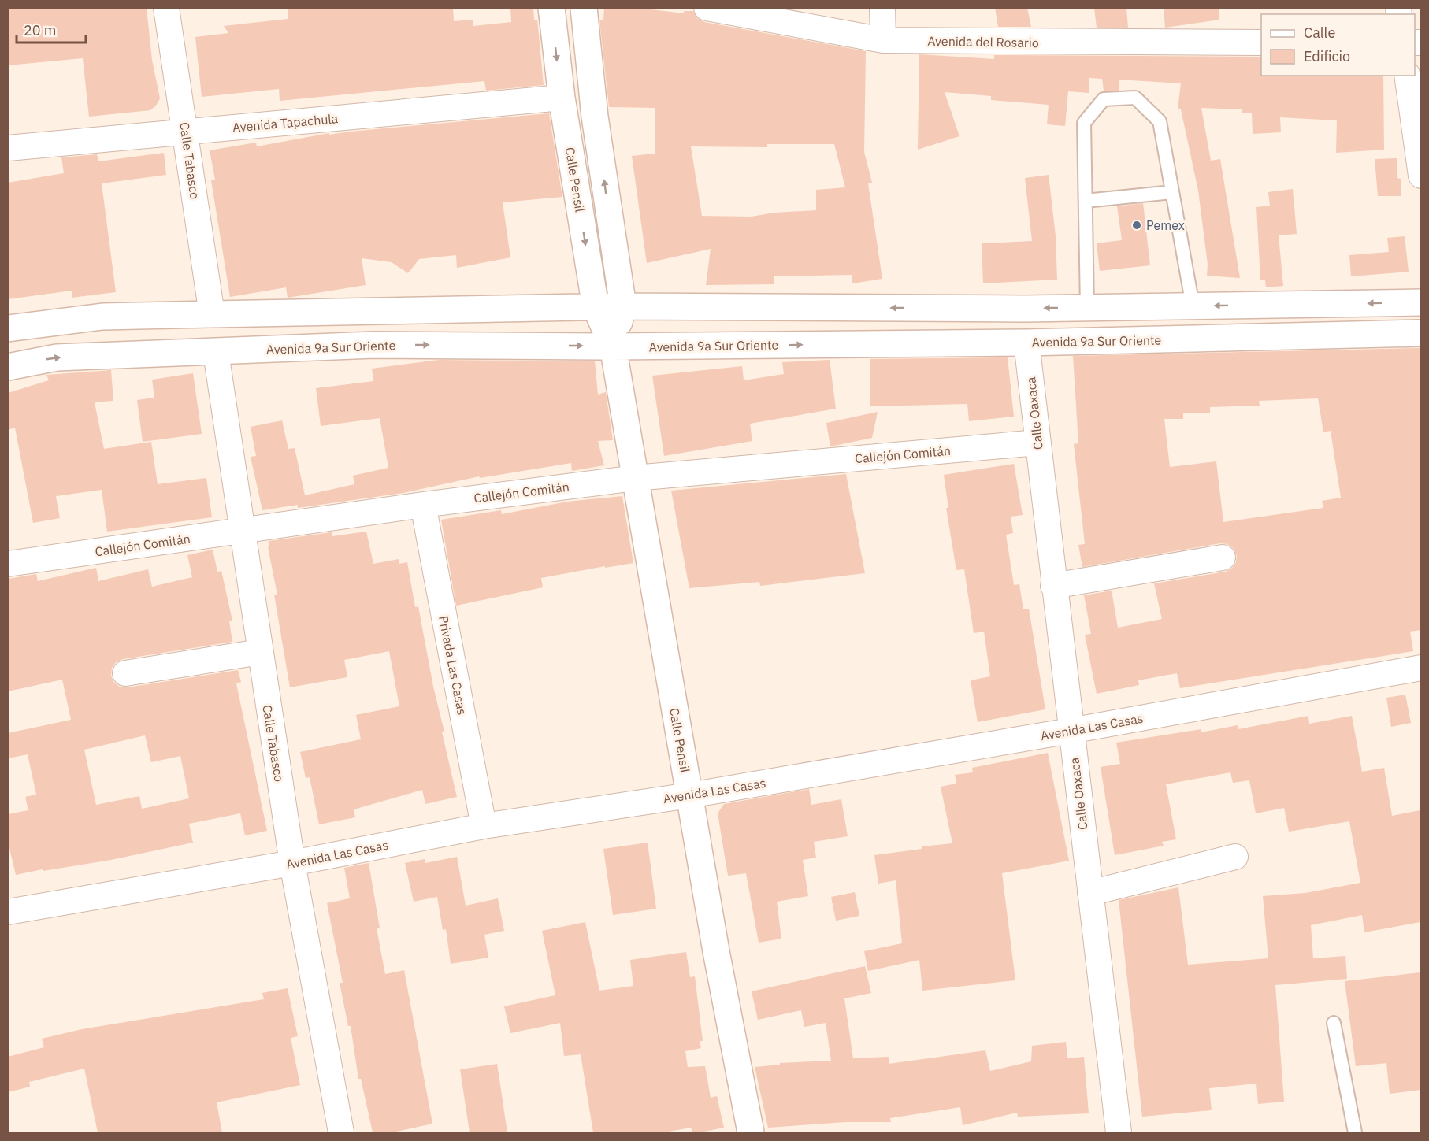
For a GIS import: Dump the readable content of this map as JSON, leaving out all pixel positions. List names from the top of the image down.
{
  "streets": {
    "main road": ["Calle Pensil", "Avenida 9a Sur Oriente"],
    "street": [
      "Avenida del Rosario",
      "Avenida Tapachula",
      "Calle Tabasco",
      "Calle Oaxaca",
      "Callejón Comitán",
      "Privada Las Casas",
      "Avenida Las Casas"
    ]
  },
  "crossings": [
    ["Avenida Tapachula", "Calle Tabasco"],
    ["Avenida Tapachula", "Calle Pensil"],
    ["Calle Tabasco", "Avenida 9a Sur Oriente"],
    ["Calle Tabasco", "Callejón Comitán"],
    ["Calle Tabasco", "Avenida Las Casas"],
    ["Calle Pensil", "Avenida 9a Sur Oriente"],
    ["Calle Pensil", "Callejón Comitán"],
    ["Calle Pensil", "Avenida Las Casas"],
    ["Avenida 9a Sur Oriente", "Calle Oaxaca"],
    ["Calle Oaxaca", "Callejón Comitán"],
    ["Calle Oaxaca", "Avenida Las Casas"],
    ["Callejón Comitán", "Privada Las Casas"],
    ["Privada Las Casas", "Avenida Las Casas"]
  ],
  "places": ["Pemex"],
  "legend": ["Calle", "Edificio"],
  "scale_bar": "20 m"
}
